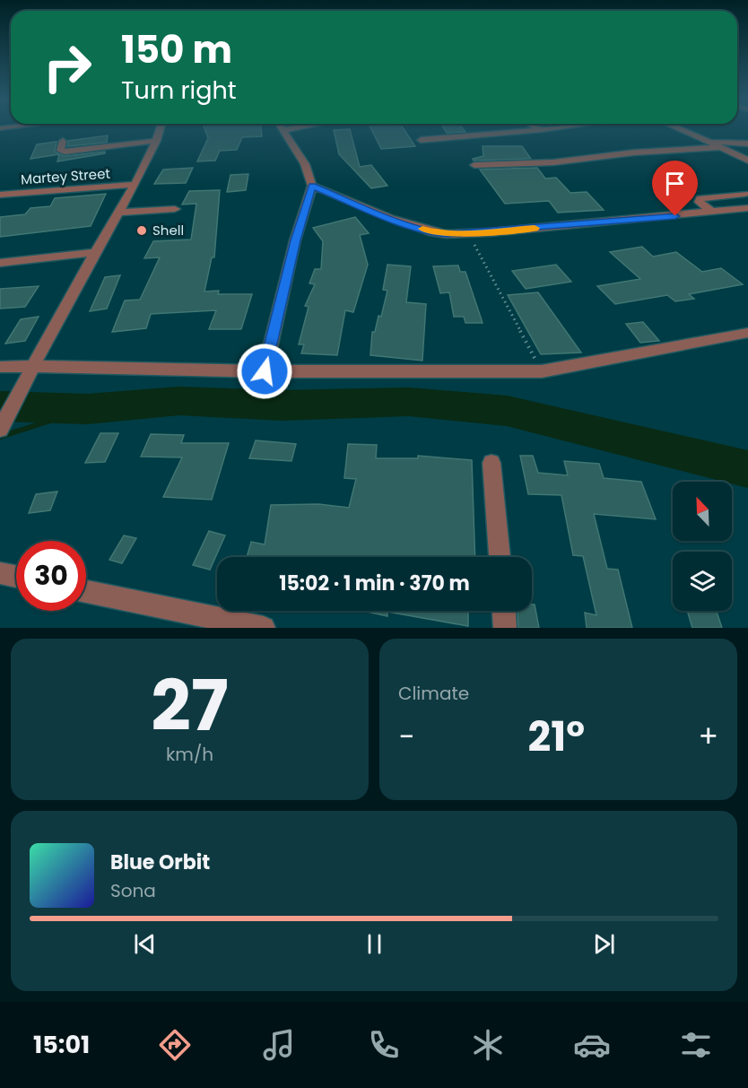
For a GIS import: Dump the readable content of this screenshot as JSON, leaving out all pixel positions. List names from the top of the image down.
{
  "streets": {
    "street": ["Martey Street"]
  },
  "places": ["Shell"],
  "north": "top left",
  "page": {
    "turn": ["150 m", "Turn right"],
    "limit": "30",
    "trip": "15:02 · 1 min · 370 m",
    "tile": [
      ["27", "km/h"],
      "Climate"
    ],
    "heat": ["−", "21°", "+"],
    "song": ["Blue Orbit", "Sona"],
    "tabs": "15:01"
  }
}
